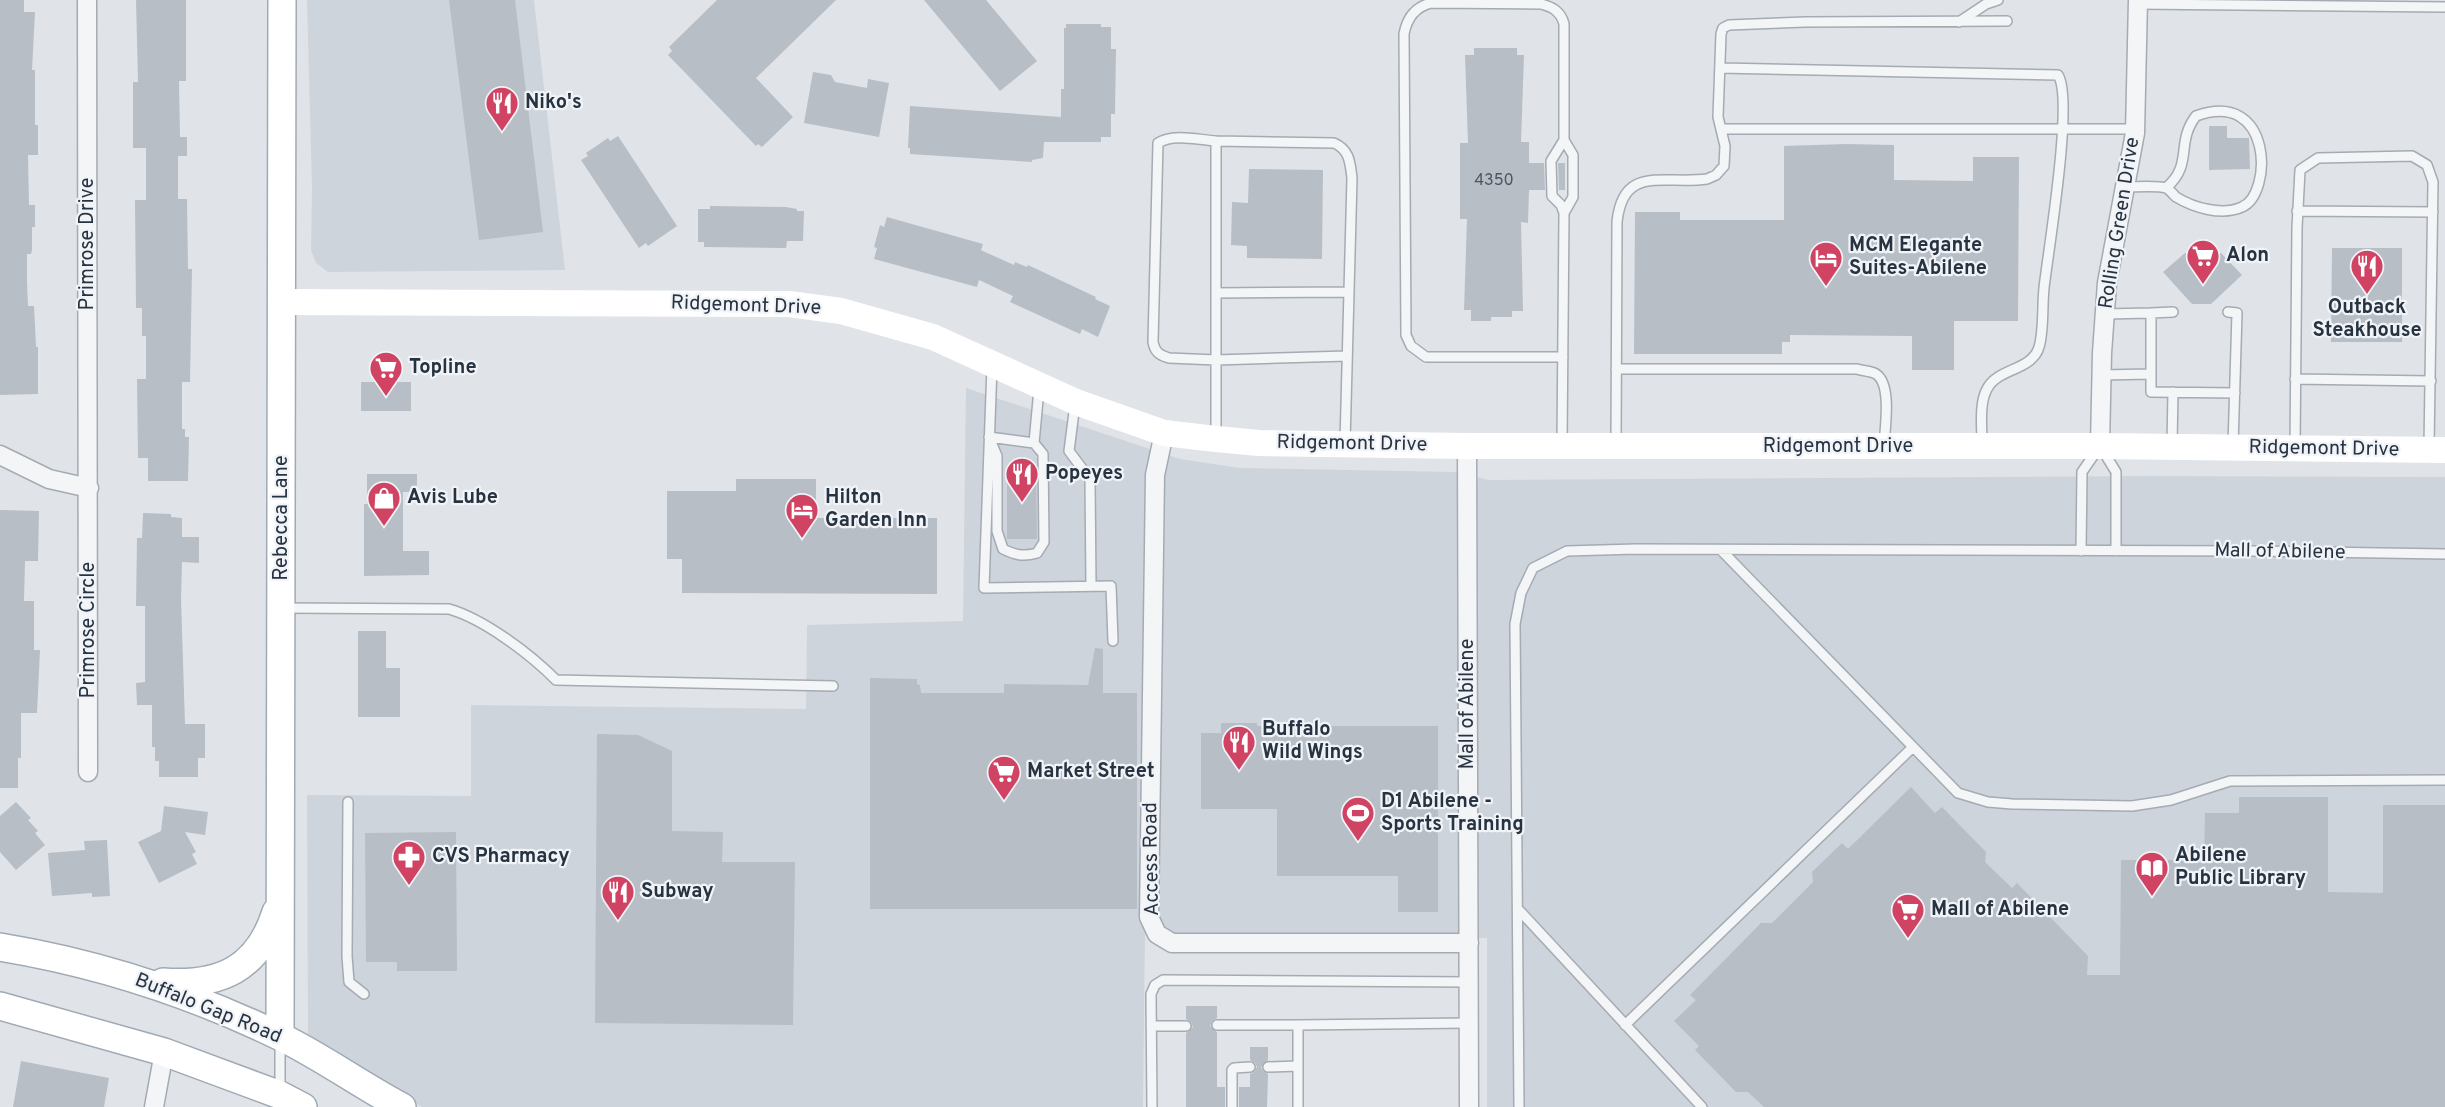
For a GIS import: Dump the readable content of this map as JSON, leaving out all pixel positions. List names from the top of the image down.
{
  "streets": {
    "main road": ["Rebecca Lane", "Buffalo Gap Road"],
    "street": [
      "Rolling Green Drive",
      "Primrose Drive",
      "Ridgemont Drive",
      "Mall of Abilene",
      "Primrose Circle",
      "Access Road"
    ]
  },
  "crossings": [
    ["Rolling Green Drive", "Ridgemont Drive"],
    ["Primrose Drive", "Primrose Circle"],
    ["Ridgemont Drive", "Rebecca Lane"],
    ["Ridgemont Drive", "Mall of Abilene"],
    ["Ridgemont Drive", "Access Road"],
    ["Rebecca Lane", "Buffalo Gap Road"],
    ["Mall of Abilene", "Access Road"]
  ],
  "places": {
    "restaurant": [
      "Niko's",
      "Outback Steakhouse",
      "Popeyes",
      "Buffalo Wild Wings",
      "Subway"
    ],
    "supermarket": [
      "Alon",
      "Topline",
      "Market Street",
      "Mall of Abilene"
    ],
    "hotel": ["MCM Elegante Suites-Abilene", "Hilton Garden Inn"],
    "shop": ["Avis Lube"],
    "sports": ["D1 Abilene - Sports Training"],
    "pharmacy": ["CVS Pharmacy"],
    "library": ["Abilene Public Library"]
  },
  "house_numbers": ["4350"]
}
